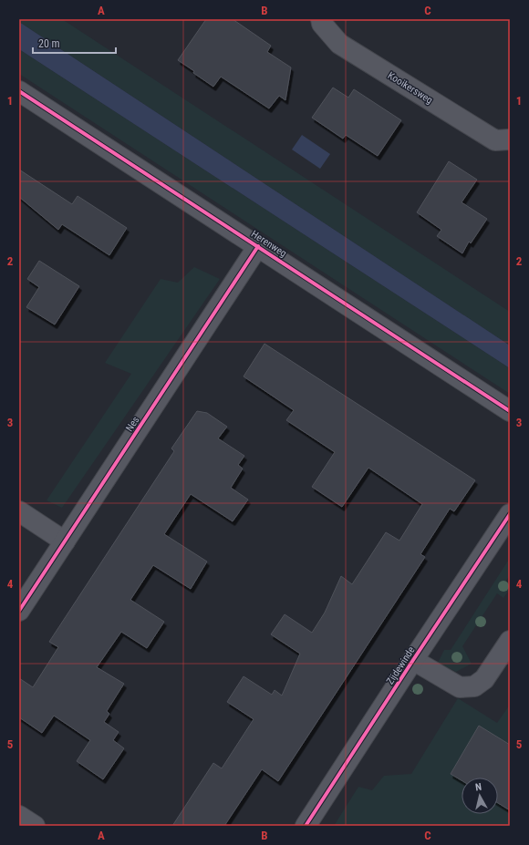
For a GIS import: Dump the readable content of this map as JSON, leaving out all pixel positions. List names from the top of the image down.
{
  "streets": {
    "street": [
      "Kooikersweg",
      "Herenweg",
      "Nes",
      "Zijdewinde"
    ]
  },
  "crossings": [
    ["Herenweg", "Nes"]
  ],
  "scale_bar": "20 m",
  "north": "top",
  "grid": {
    "columns": ["A", "B", "C"],
    "rows": [
      "1",
      "2",
      "3",
      "4",
      "5"
    ]
  }
}
